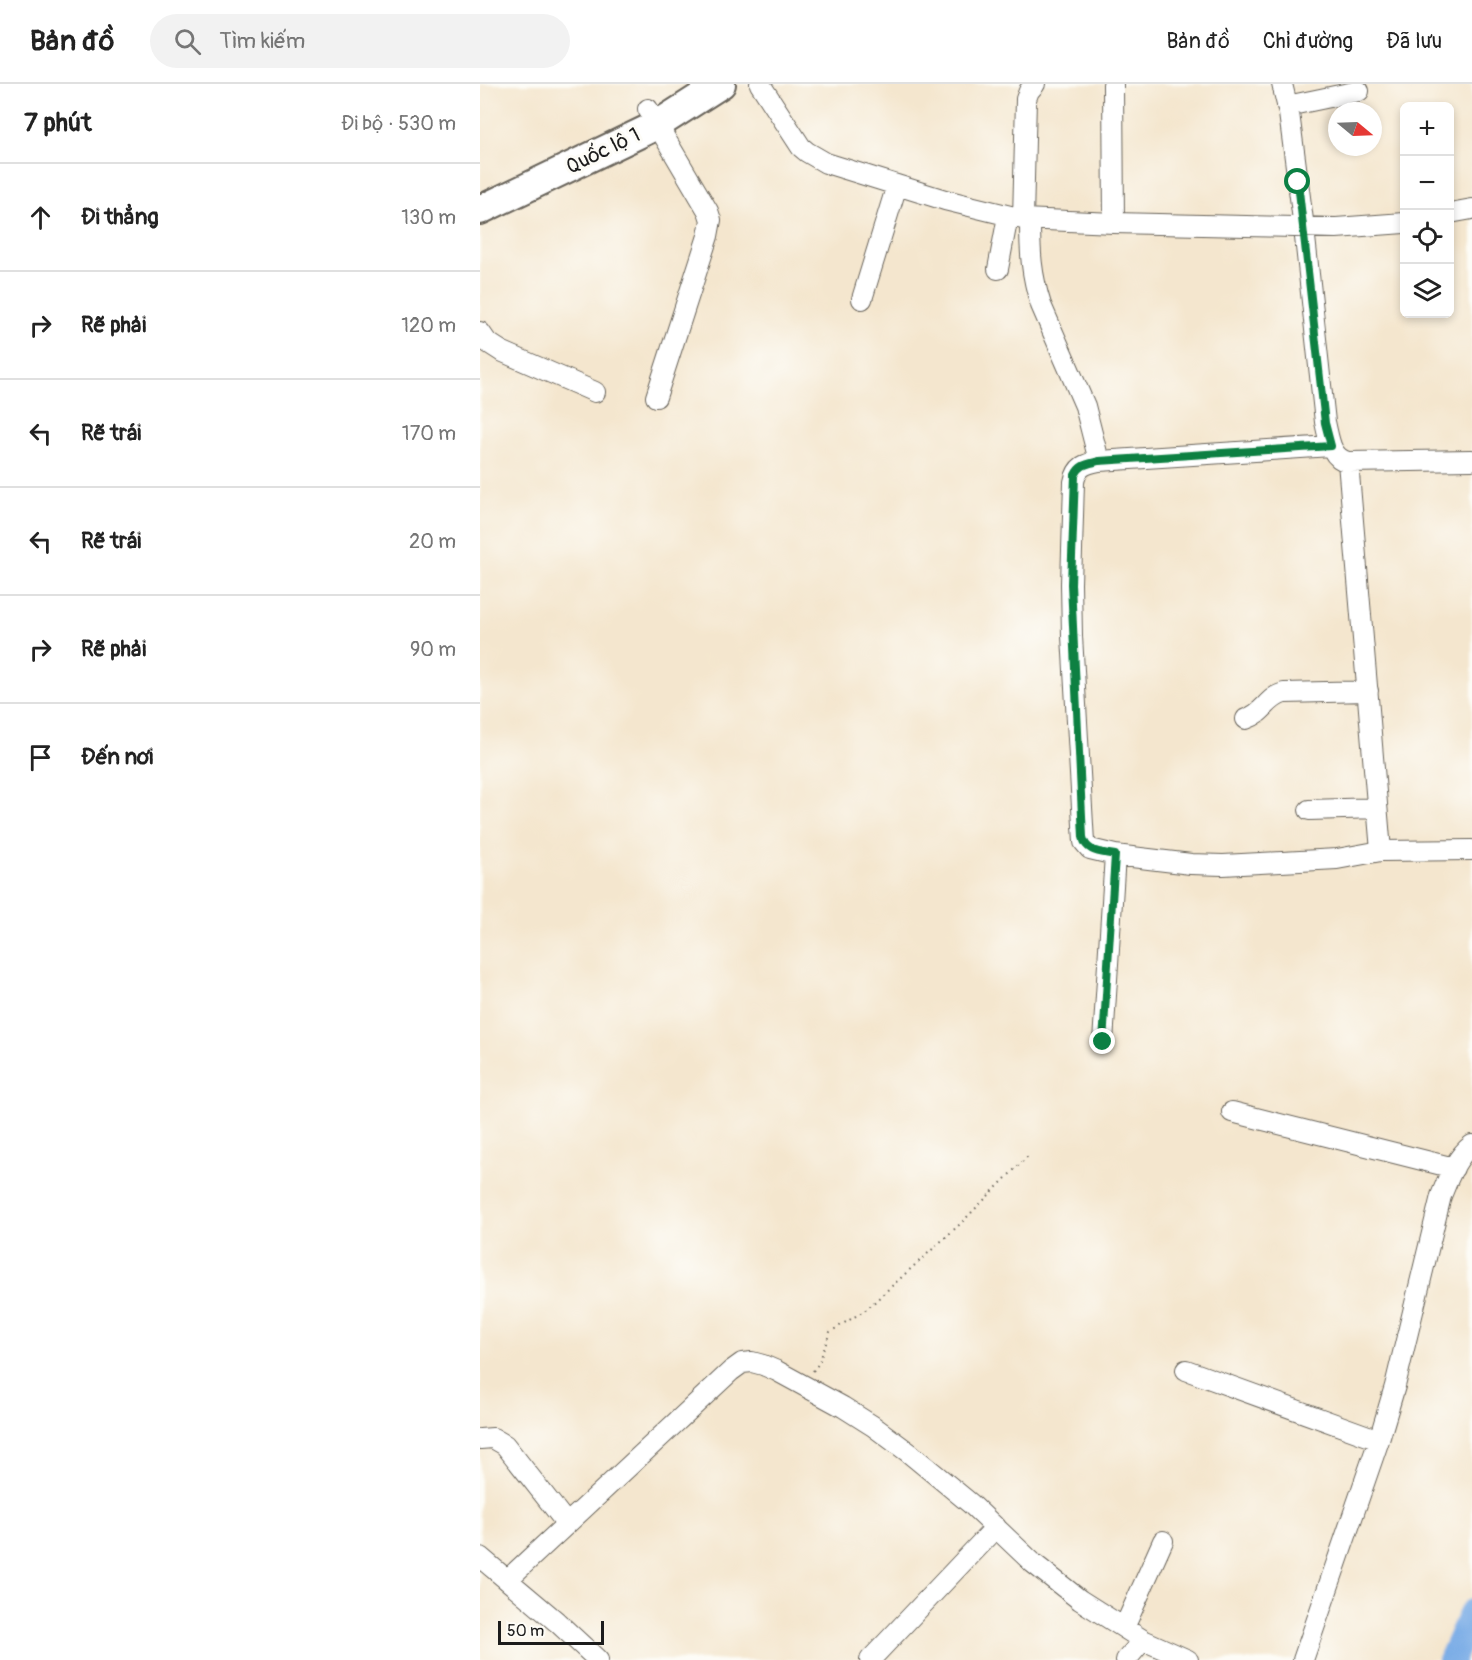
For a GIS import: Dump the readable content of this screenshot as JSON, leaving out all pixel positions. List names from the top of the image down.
{
  "streets": {
    "highway": ["Quốc lộ 1"]
  },
  "scale_bar": "50 m",
  "north": "right",
  "page": {
    "header": "Bản đồ",
    "search": "Tìm kiếm",
    "nav": ["Bản đồ", "Chỉ đường", "Đã lưu"],
    "heading": ["7 phút", "Đi bộ · 530 m"],
    "map_buttons": ["+", "−"],
    "list": [
      ["Đi thẳng", "130 m"],
      ["Rẽ phải", "120 m"],
      ["Rẽ trái", "170 m"],
      ["Rẽ trái", "20 m"],
      ["Rẽ phải", "90 m"],
      "Đến nơi"
    ],
    "scale": "50 m"
  }
}
